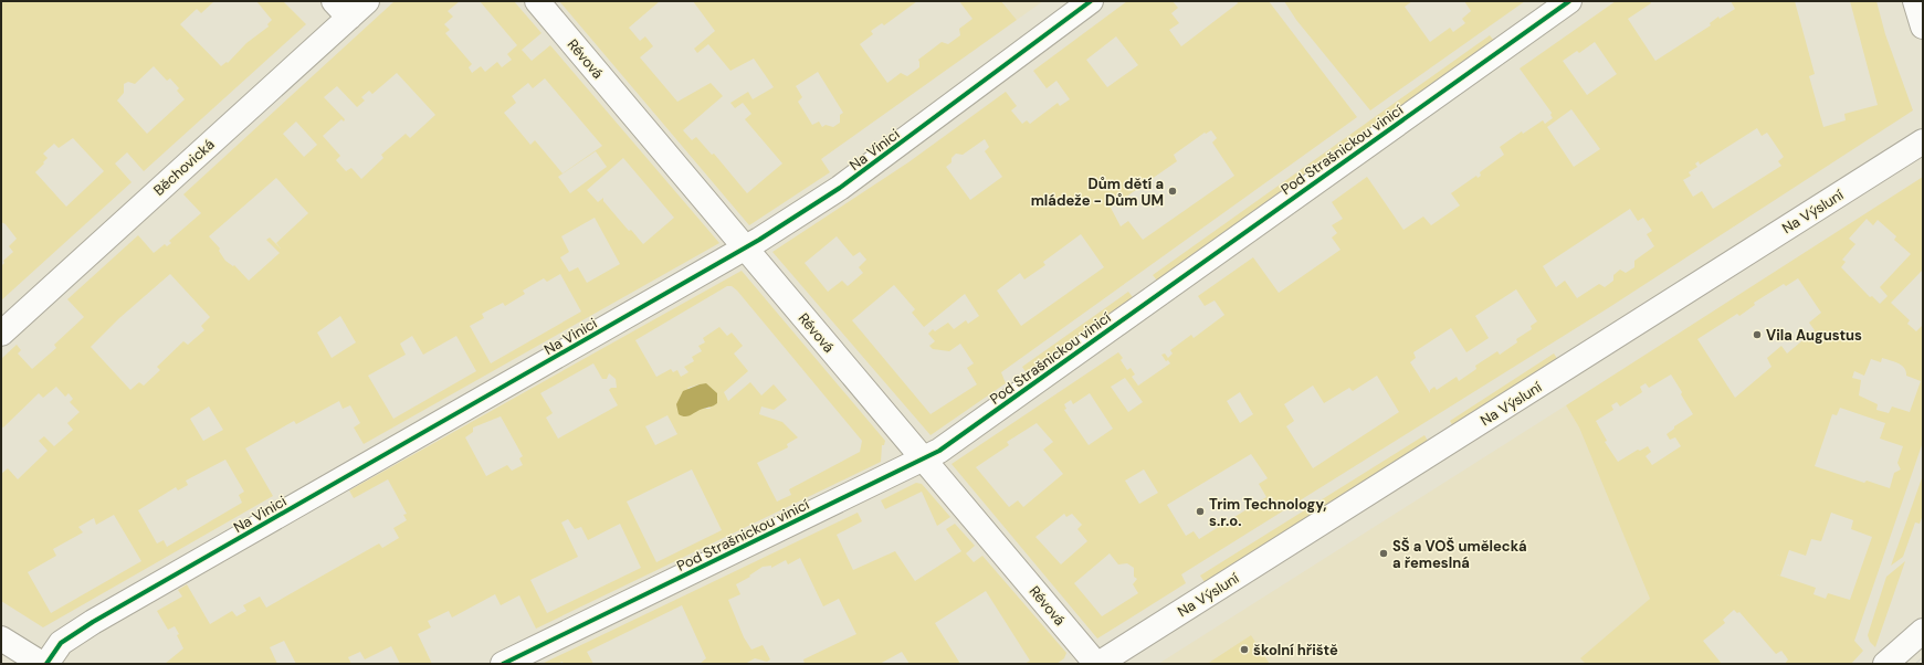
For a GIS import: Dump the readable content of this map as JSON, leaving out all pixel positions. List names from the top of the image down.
{
  "streets": {
    "street": [
      "Révová",
      "Na Vinici",
      "Pod Strašnickou vinicí",
      "Běchovická",
      "Na Výsluní"
    ]
  },
  "crossings": [
    ["Révová", "Na Vinici"],
    ["Révová", "Pod Strašnickou vinicí"],
    ["Révová", "Na Výsluní"]
  ],
  "places": [
    "Dům dětí a mládeže - Dům UM",
    "Vila Augustus",
    "Trim Technology, s.r.o.",
    "SŠ a VOŠ umělecká a řemeslná",
    "školní hřiště"
  ]
}
